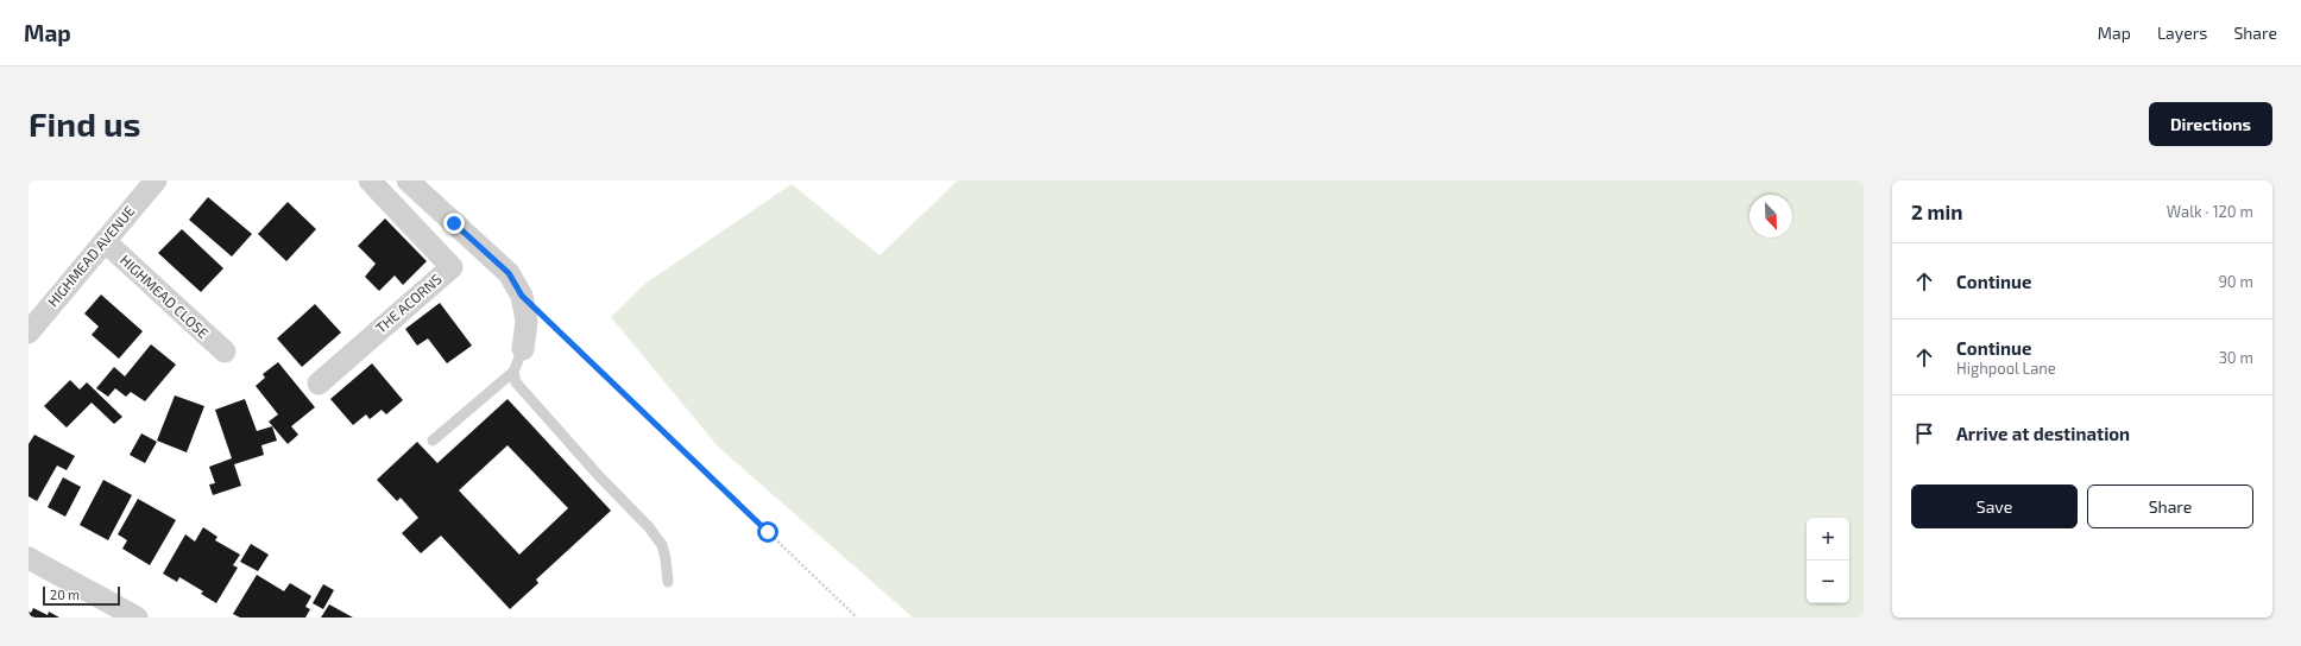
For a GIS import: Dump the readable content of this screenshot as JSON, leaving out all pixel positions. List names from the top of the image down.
{
  "streets": {
    "street": ["HIGHMEAD AVENUE", "HIGHMEAD CLOSE", "THE ACORNS"]
  },
  "crossings": [
    ["HIGHMEAD AVENUE", "HIGHMEAD CLOSE"]
  ],
  "scale_bar": "20 m",
  "north": "bottom right",
  "page": {
    "header": "Map",
    "nav": ["Map", "Layers", "Share"],
    "buttons": [
      "Directions",
      ["Save", "Share"]
    ],
    "title": "Find us",
    "heading": ["2 min", "Walk · 120 m"],
    "list": [
      ["Continue", "90 m"],
      ["Continue", "Highpool Lane", "30 m"],
      "Arrive at destination"
    ],
    "map_buttons": ["+", "−"],
    "scale": "20 m"
  }
}
